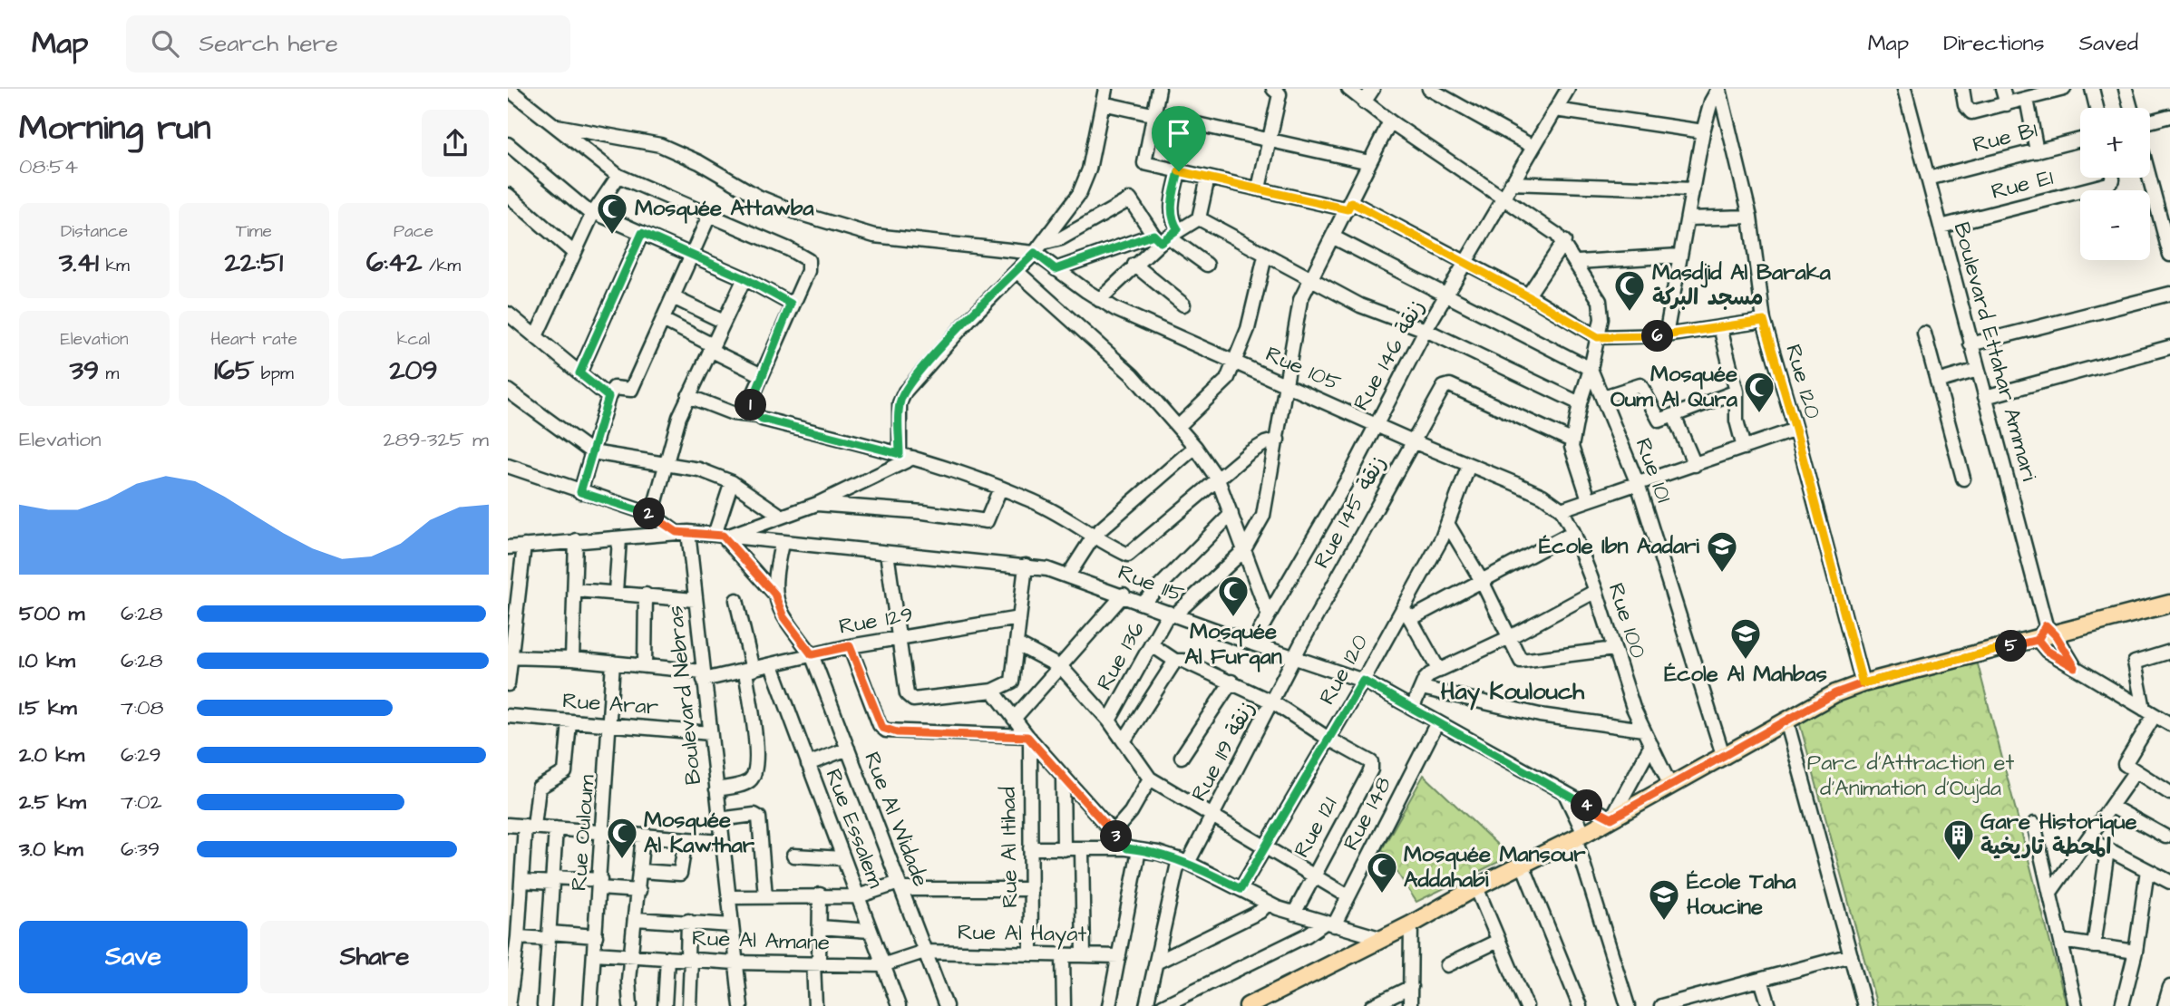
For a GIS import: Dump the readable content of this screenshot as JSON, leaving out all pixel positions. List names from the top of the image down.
{
  "streets": {
    "street": [
      "Rue B1",
      "Rue E1",
      "Boulevard Ettahar Ammari",
      "Rue 146 زنقة",
      "Rue 105",
      "Rue 120",
      "Rue 101",
      "Rue 145 زنقة",
      "Rue 115",
      "Rue 129",
      "Rue 100",
      "Rue 136",
      "Boulevard Nebras",
      "Rue Arar",
      "Rue 119 زنقة",
      "Rue 148",
      "Rue Al Widade",
      "Rue 121",
      "Rue Essalem",
      "Rue Ouloum",
      "Rue Al Itihad",
      "Rue Al Hayat",
      "Rue Al Amane"
    ]
  },
  "crossings": [
    ["Rue B1", "Boulevard Ettahar Ammari"],
    ["Rue E1", "Boulevard Ettahar Ammari"],
    ["Rue 146 زنقة", "Rue 105"],
    ["Rue 146 زنقة", "Rue 115"],
    ["Rue 105", "Rue 120"],
    ["Rue 105", "Rue 145 زنقة"],
    ["Rue 105", "Rue 100"],
    ["Rue 105", "Rue 136"],
    ["Rue 120", "Rue 115"],
    ["Rue 120", "Rue 121"],
    ["Rue 145 زنقة", "Rue 115"],
    ["Rue 145 زنقة", "Rue 119 زنقة"],
    ["Rue 115", "Rue 136"],
    ["Rue 115", "Boulevard Nebras"],
    ["Rue 115", "Rue 119 زنقة"],
    ["Rue 115", "Rue 148"],
    ["Rue 115", "Rue Al Widade"],
    ["Rue 129", "Boulevard Nebras"],
    ["Rue 129", "Rue Al Widade"],
    ["Rue 129", "Rue Essalem"],
    ["Rue 129", "Rue Ouloum"],
    ["Boulevard Nebras", "Rue Arar"],
    ["Boulevard Nebras", "Rue Al Amane"],
    ["Rue Arar", "Rue Ouloum"],
    ["Rue Al Widade", "Rue Al Hayat"],
    ["Rue Al Widade", "Rue Al Amane"],
    ["Rue Essalem", "Rue Al Amane"],
    ["Rue Ouloum", "Rue Al Amane"],
    ["Rue Al Itihad", "Rue Al Hayat"],
    ["Rue Al Hayat", "Rue Al Amane"]
  ],
  "districts": ["Hay Koulouch"],
  "parks": ["Parc d'Attraction et d'Animation d'Oujda"],
  "places": {
    "mosque": [
      "Mosquée Attawba",
      "Masdjid Al Baraka مسجد البركة",
      "Mosquée Oum Al Qura",
      "Mosquée Al Furqan",
      "Mosquée Al Kawthar",
      "Mosquée Mansour Addahabi"
    ],
    "school or university": ["École Ibn Aadari", "École Al Mahbas", "École Taha Houcine"],
    "building": ["Gare Historique المحطة تاريخية"]
  },
  "page": {
    "header": "Map",
    "search": "Search here",
    "nav": ["Map", "Directions", "Saved"],
    "heading": ["Morning run", "08:54"],
    "map_buttons": ["+", "−"],
    "stats": [
      ["Distance", "3.41 km"],
      ["Time", "22:51"],
      ["Pace", "6:42 /km"],
      ["Elevation", "39 m"],
      ["Heart rate", "165 bpm"],
      ["kcal", "209"]
    ],
    "pins": [
      "6",
      "1",
      "2",
      "5",
      "4",
      "3"
    ],
    "chart": ["Elevation", "289–325 m"],
    "list": [
      {
        "name": "500 m",
        "note": "6:28"
      },
      {
        "name": "1.0 km",
        "note": "6:28"
      },
      {
        "name": "1.5 km",
        "note": "7:08"
      },
      {
        "name": "2.0 km",
        "note": "6:29"
      },
      {
        "name": "2.5 km",
        "note": "7:02"
      },
      {
        "name": "3.0 km",
        "note": "6:39"
      }
    ],
    "buttons": ["Save", "Share"]
  }
}
